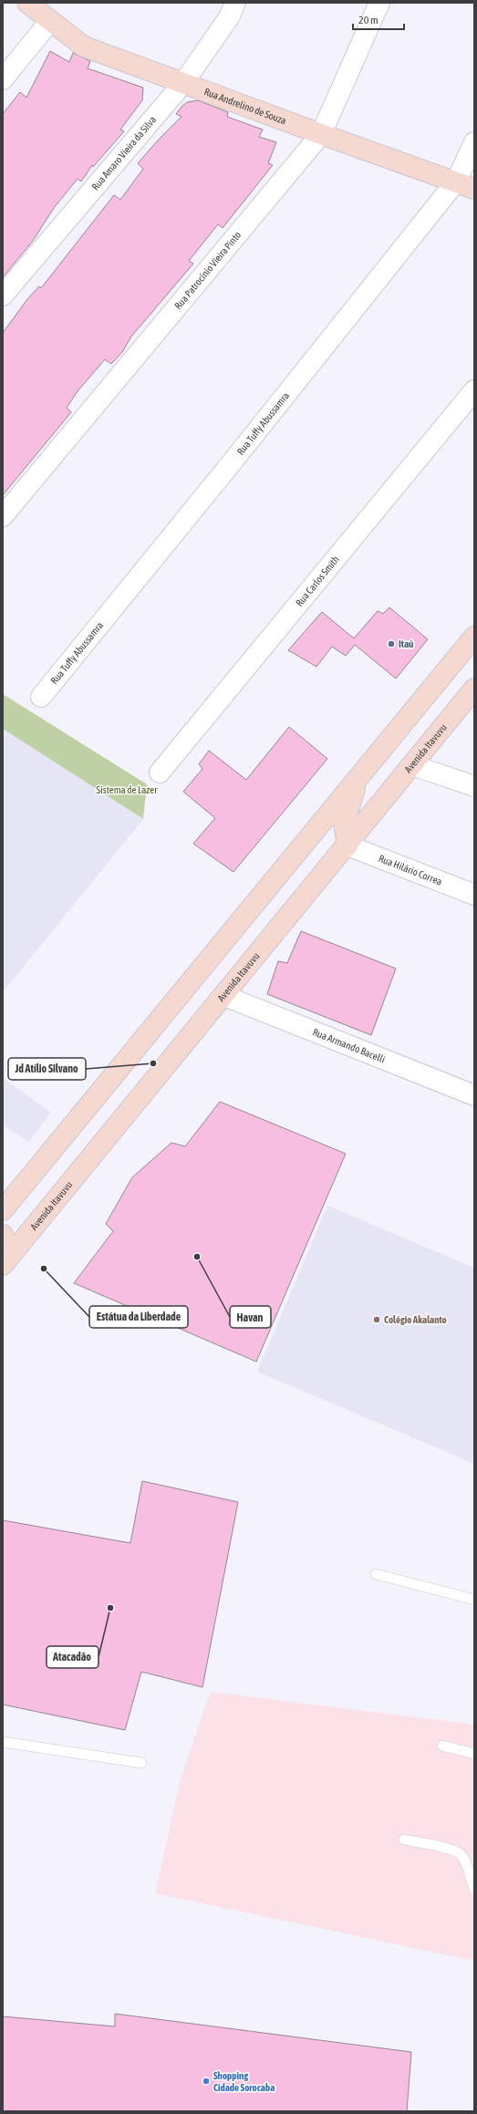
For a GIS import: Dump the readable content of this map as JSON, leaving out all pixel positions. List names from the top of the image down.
{
  "streets": {
    "main road": ["Rua Andrelino de Souza", "Avenida Itavuvu"],
    "street": [
      "Rua Amaro Vieira da Silva",
      "Rua Patrocínio Vieira Pinto",
      "Rua Tuffy Abussamra",
      "Rua Carlos Smith",
      "Rua Hilário Correa",
      "Rua Armando Bacelli"
    ]
  },
  "crossings": [
    ["Rua Andrelino de Souza", "Rua Amaro Vieira da Silva"],
    ["Rua Andrelino de Souza", "Rua Patrocínio Vieira Pinto"],
    ["Rua Andrelino de Souza", "Rua Tuffy Abussamra"],
    ["Avenida Itavuvu", "Rua Hilário Correa"],
    ["Avenida Itavuvu", "Rua Armando Bacelli"]
  ],
  "parks": ["Sistema de Lazer"],
  "places": [
    "Itaú",
    "Jd Atílio Silvano",
    "Havan",
    "Estátua da Liberdade",
    "Colégio Akalanto",
    "Atacadão",
    "Shopping Cidade Sorocaba"
  ],
  "scale_bar": "20 m"
}
